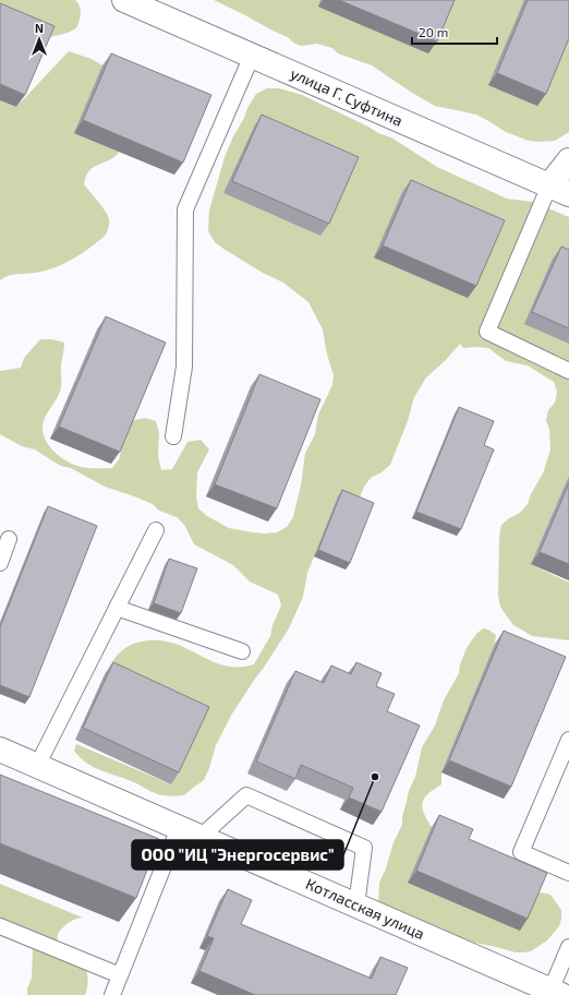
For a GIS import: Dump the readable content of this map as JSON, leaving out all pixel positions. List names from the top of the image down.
{
  "streets": {
    "street": ["улица Г. Суфтина", "Котласская улица"]
  },
  "places": ["ООО \"ИЦ \"Энергосервис\""],
  "scale_bar": "20 m",
  "north": "top"
}
